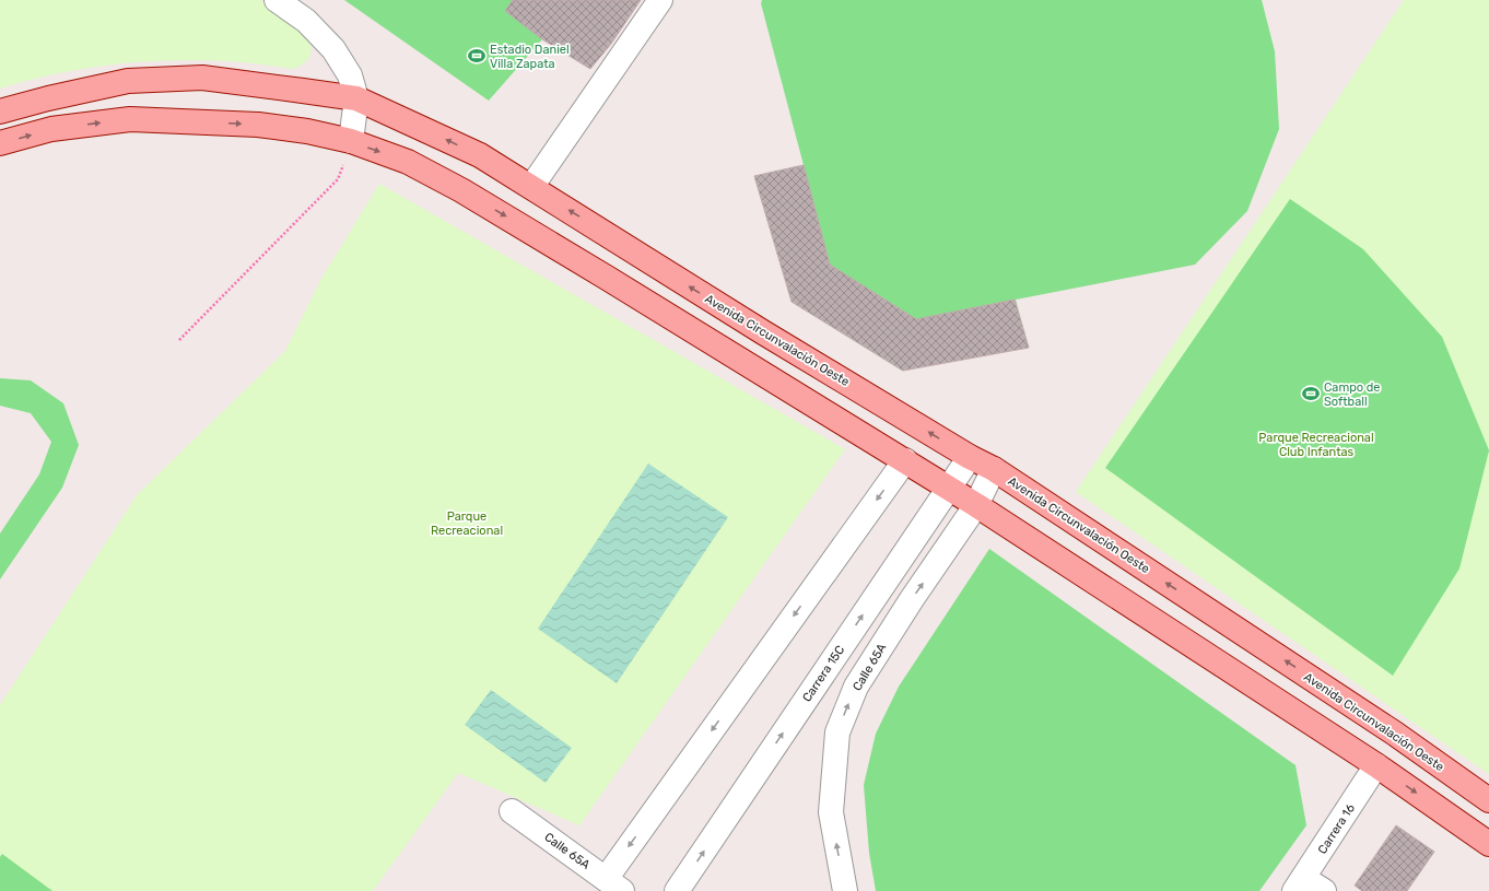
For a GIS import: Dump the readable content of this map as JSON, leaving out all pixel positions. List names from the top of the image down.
{
  "streets": {
    "main road": ["Avenida Circunvalación Oeste"],
    "street": ["Calle 65A", "Carrera 15C", "Carrera 16"]
  },
  "crossings": [
    ["Avenida Circunvalación Oeste", "Calle 65A"],
    ["Avenida Circunvalación Oeste", "Carrera 15C"]
  ],
  "parks": ["Parque Recreacional Club Infantas", "Parque Recreacional"],
  "places": {
    "sports": ["Estadio Daniel Villa Zapata", "Campo de Softball"]
  }
}
